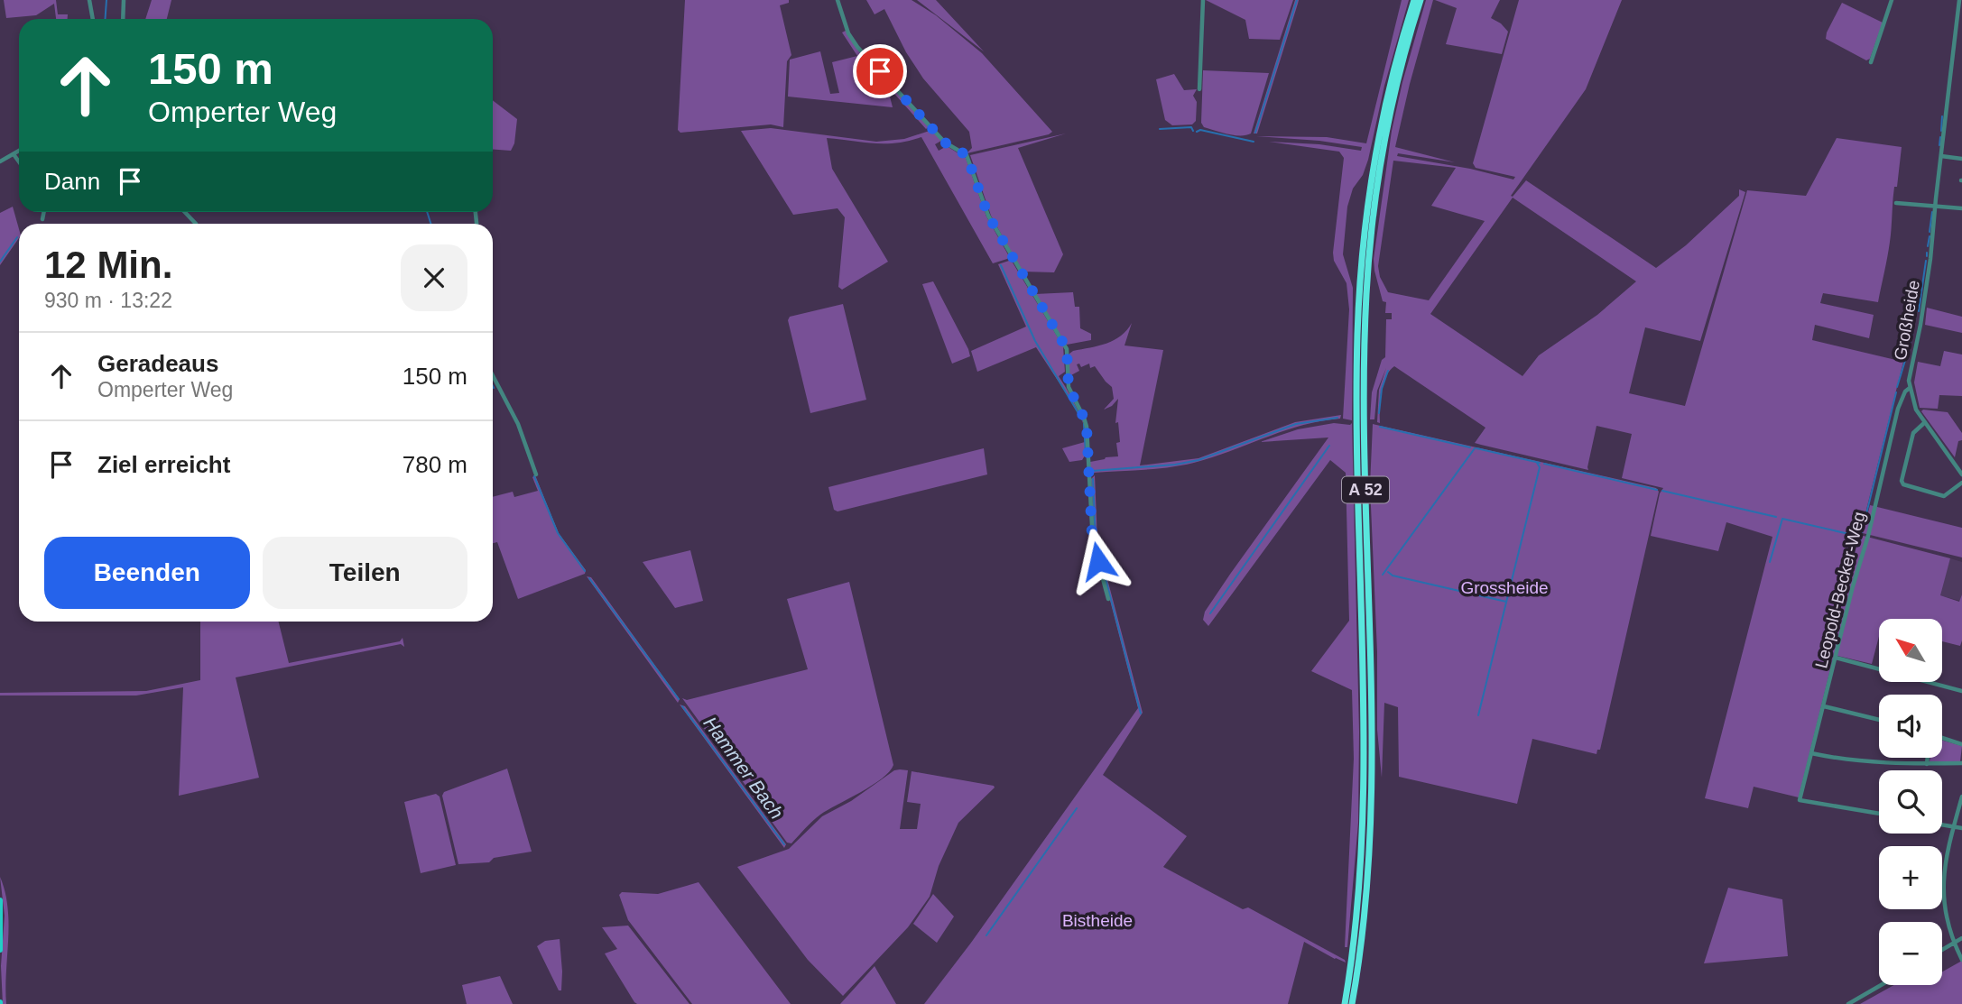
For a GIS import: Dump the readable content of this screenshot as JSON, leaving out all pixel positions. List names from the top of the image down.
{
  "streets": {
    "highway": ["A 52"],
    "street": ["Großheide", "Leopold-Becker-Weg"]
  },
  "crossings": [
    ["Großheide", "Leopold-Becker-Weg"]
  ],
  "water": ["Hammer Bach"],
  "parks": ["Grossheide", "Bistheide"],
  "north": "top left",
  "page": {
    "turn": ["150 m", "Omperter Weg"],
    "then": "Dann",
    "heading": ["12 Min.", "930 m · 13:22"],
    "list": [
      {
        "name": "Geradeaus",
        "note": "Omperter Weg",
        "value": "150 m"
      },
      {
        "name": "Ziel erreicht",
        "value": "780 m"
      }
    ],
    "buttons": ["Beenden", "Teilen"],
    "map_buttons": ["+", "−"]
  }
}
